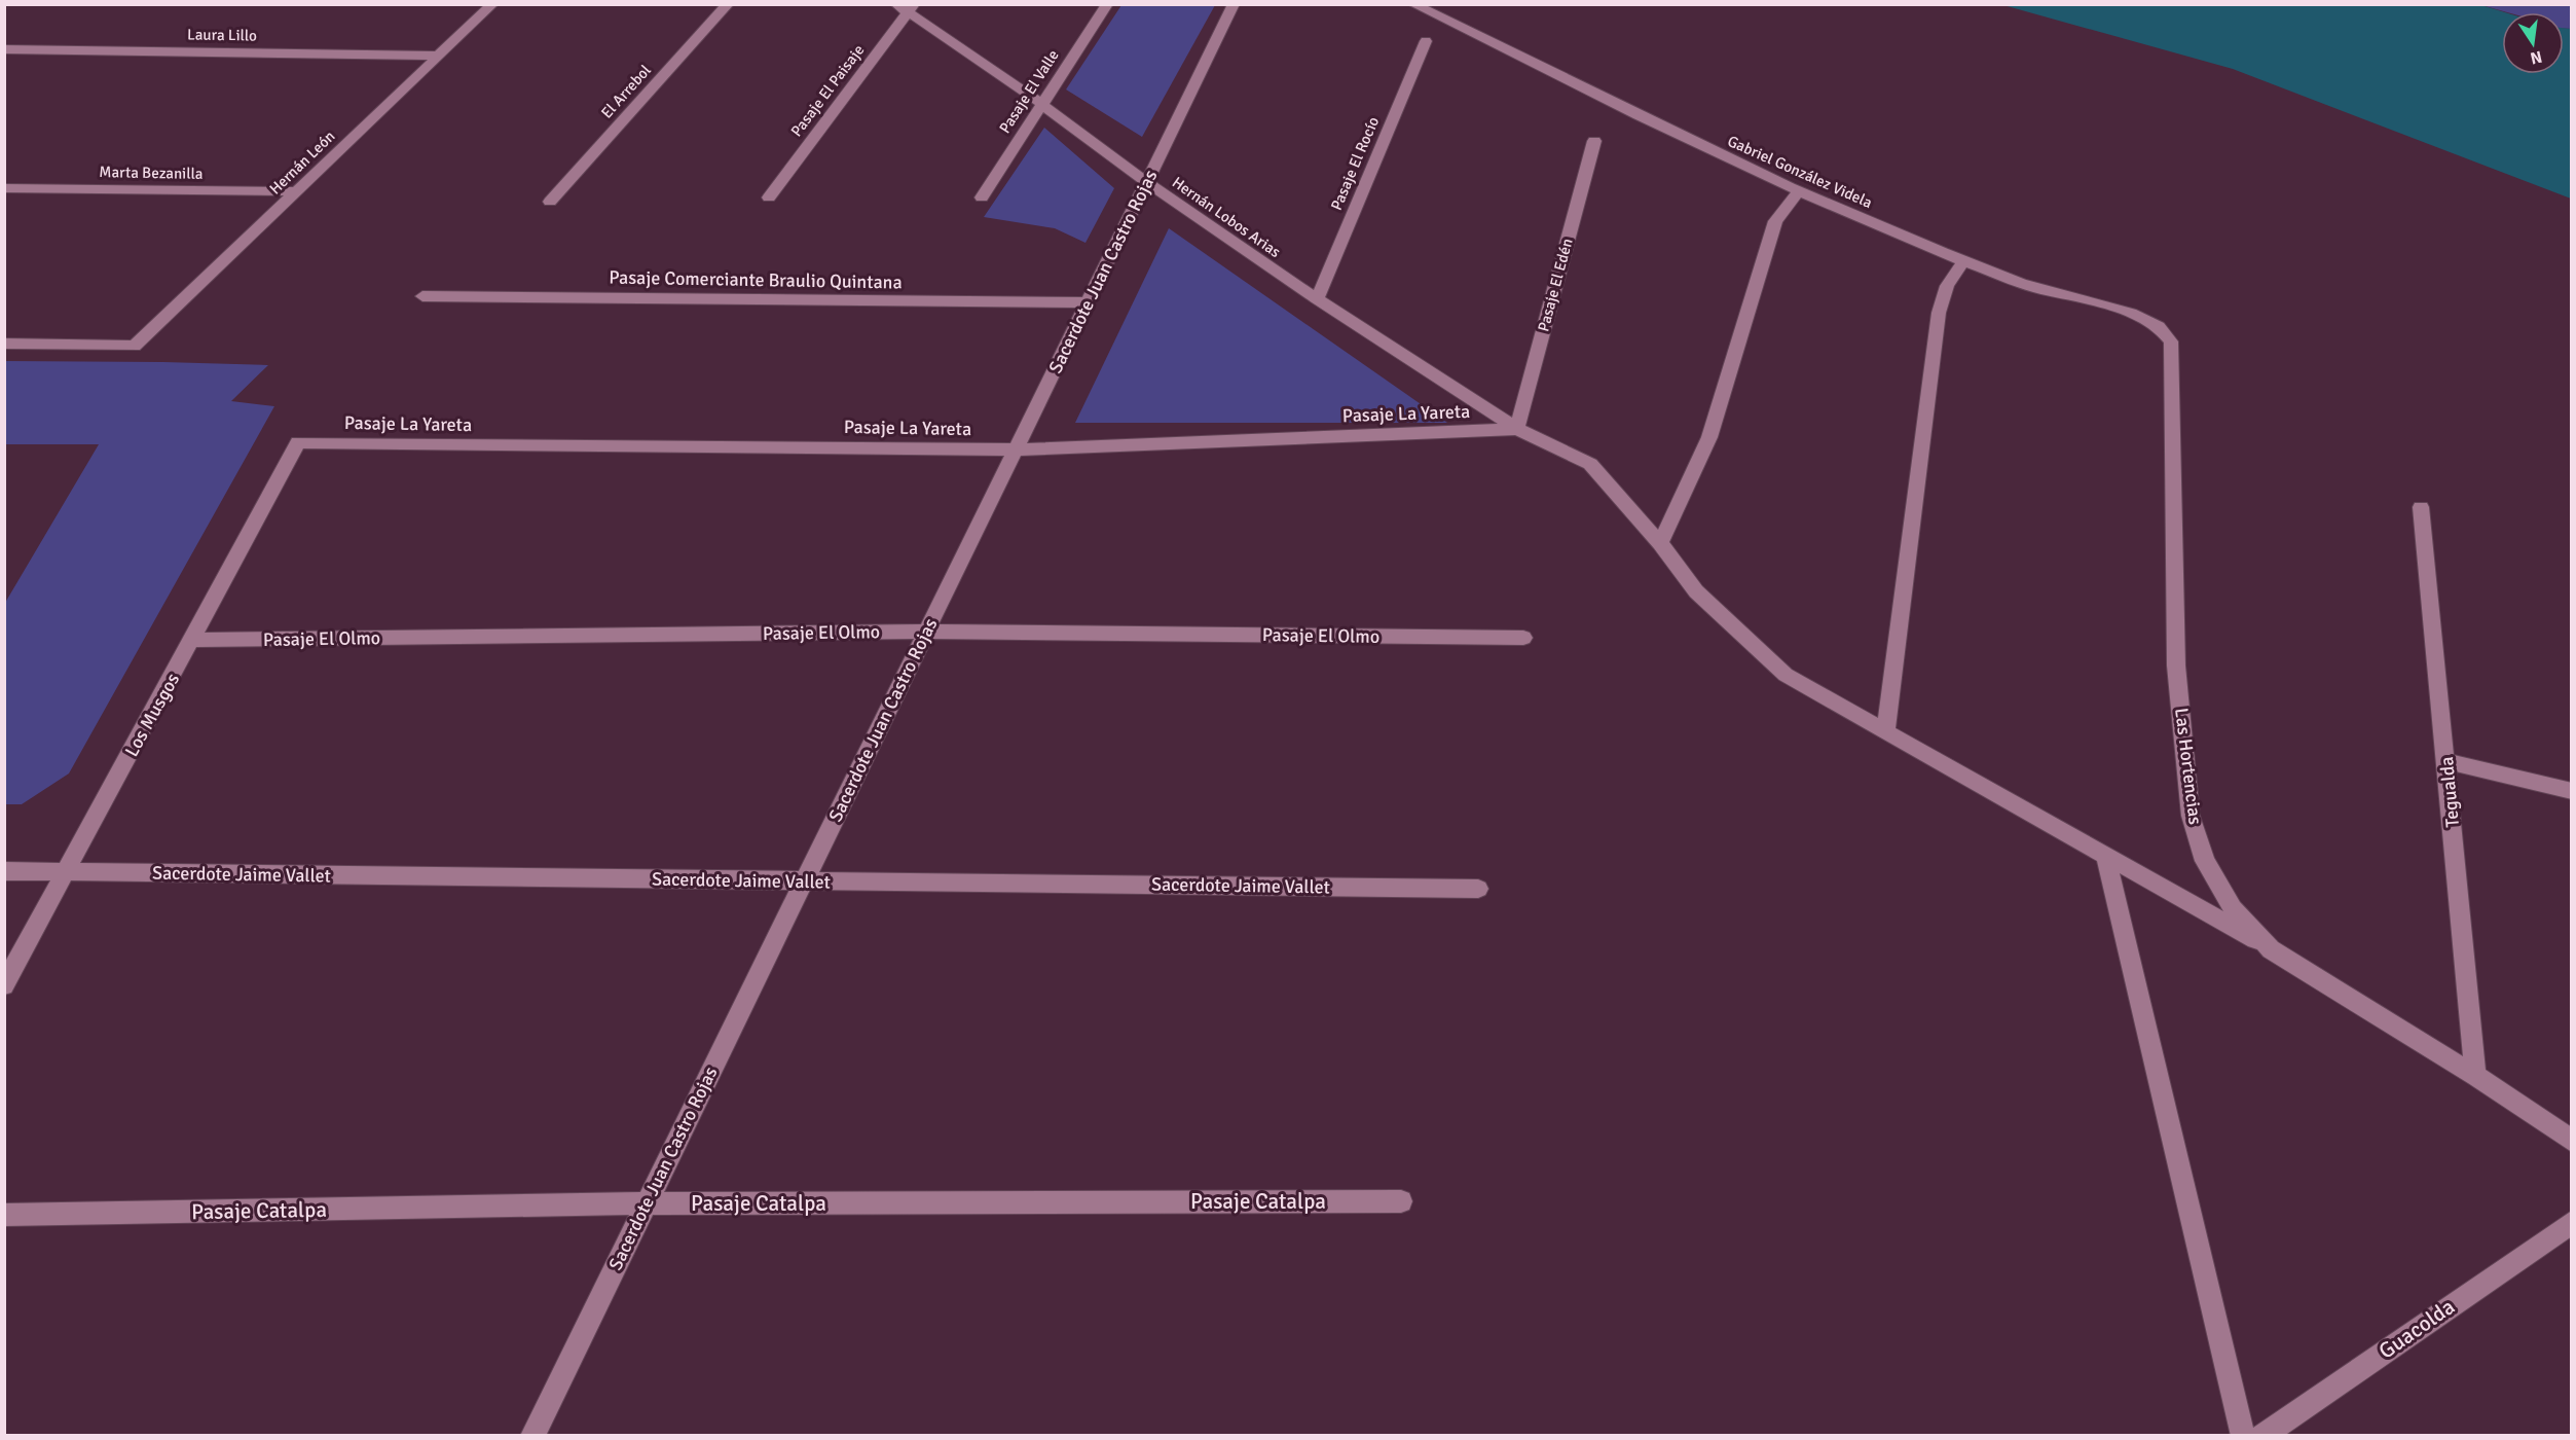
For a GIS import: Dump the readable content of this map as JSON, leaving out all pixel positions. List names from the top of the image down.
{
  "streets": {
    "street": [
      "Laura Lillo",
      "Pasaje El Paisaje",
      "El Arrebol",
      "Pasaje El Valle",
      "Hernán León",
      "Pasaje El Rocío",
      "Gabriel González Videla",
      "Marta Bezanilla",
      "Hernán Lobos Arias",
      "Sacerdote Juan Castro Rojas",
      "Pasaje Comerciante Braulio Quintana",
      "Pasaje El Edén",
      "Pasaje La Yareta",
      "Pasaje El Olmo",
      "Los Musgos",
      "Las Hortencias",
      "Tegualda",
      "Sacerdote Jaime Vallet",
      "Pasaje Catalpa",
      "Guacolda"
    ]
  },
  "crossings": [
    ["Laura Lillo", "Hernán León"],
    ["Pasaje El Paisaje", "Hernán Lobos Arias"],
    ["Pasaje El Valle", "Hernán Lobos Arias"],
    ["Hernán León", "Marta Bezanilla"],
    ["Pasaje El Rocío", "Hernán Lobos Arias"],
    ["Gabriel González Videla", "Las Hortencias"],
    ["Hernán Lobos Arias", "Sacerdote Juan Castro Rojas"],
    ["Hernán Lobos Arias", "Pasaje El Edén"],
    ["Hernán Lobos Arias", "Pasaje La Yareta"],
    ["Hernán Lobos Arias", "Las Hortencias"],
    ["Sacerdote Juan Castro Rojas", "Pasaje Comerciante Braulio Quintana"],
    ["Sacerdote Juan Castro Rojas", "Pasaje La Yareta"],
    ["Sacerdote Juan Castro Rojas", "Pasaje El Olmo"],
    ["Sacerdote Juan Castro Rojas", "Sacerdote Jaime Vallet"],
    ["Sacerdote Juan Castro Rojas", "Pasaje Catalpa"],
    ["Pasaje El Edén", "Pasaje La Yareta"],
    ["Pasaje La Yareta", "Los Musgos"],
    ["Pasaje El Olmo", "Los Musgos"],
    ["Los Musgos", "Sacerdote Jaime Vallet"],
    ["Las Hortencias", "Tegualda"]
  ],
  "north": "bottom"
}
